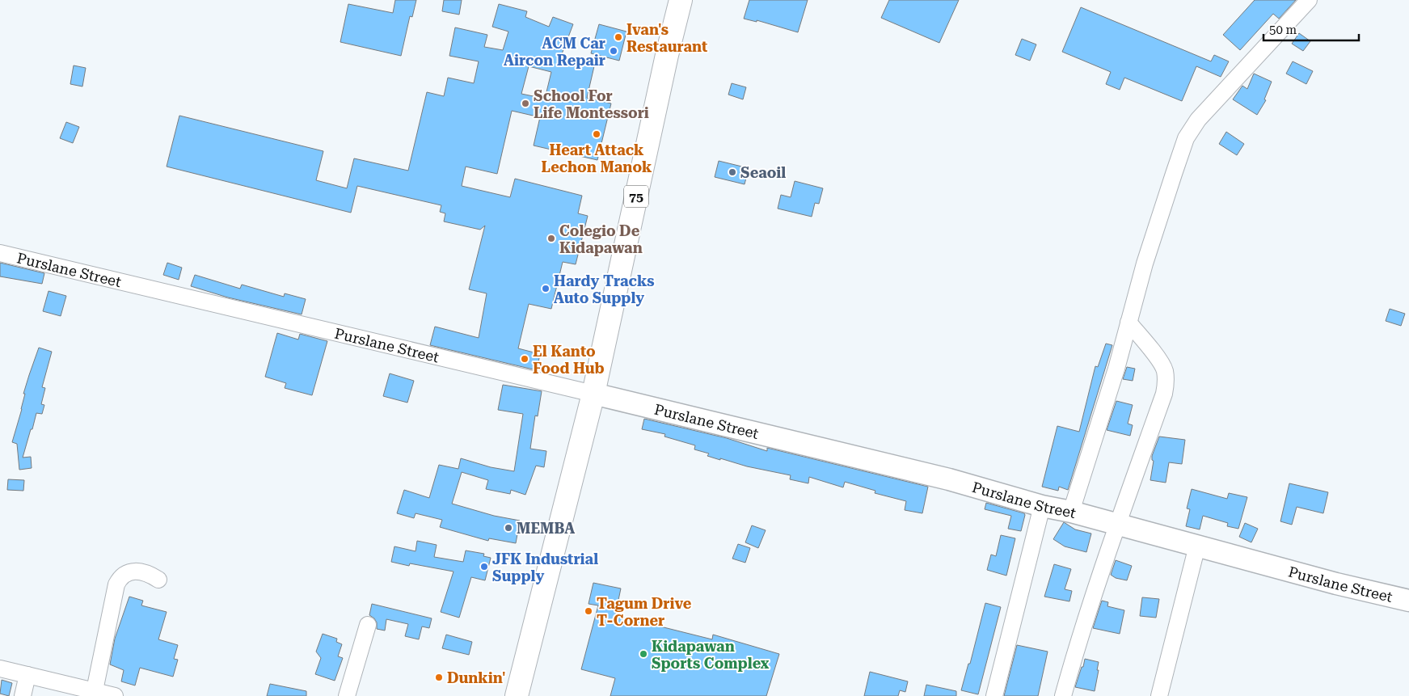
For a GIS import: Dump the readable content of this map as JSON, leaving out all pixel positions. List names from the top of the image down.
{
  "streets": {
    "highway": ["75"],
    "main road": ["Purslane Street"]
  },
  "crossings": [
    ["75", "Purslane Street"]
  ],
  "places": [
    "Ivan's Restaurant",
    "ACM Car Aircon Repair",
    "School For Life Montessori",
    "Heart Attack Lechon Manok",
    "Seaoil",
    "Colegio De Kidapawan",
    "Hardy Tracks Auto Supply",
    "El Kanto Food Hub",
    "MEMBA",
    "JFK Industrial Supply",
    "Tagum Drive T-Corner",
    "Kidapawan Sports Complex",
    "Dunkin'"
  ],
  "scale_bar": "50 m"
}
